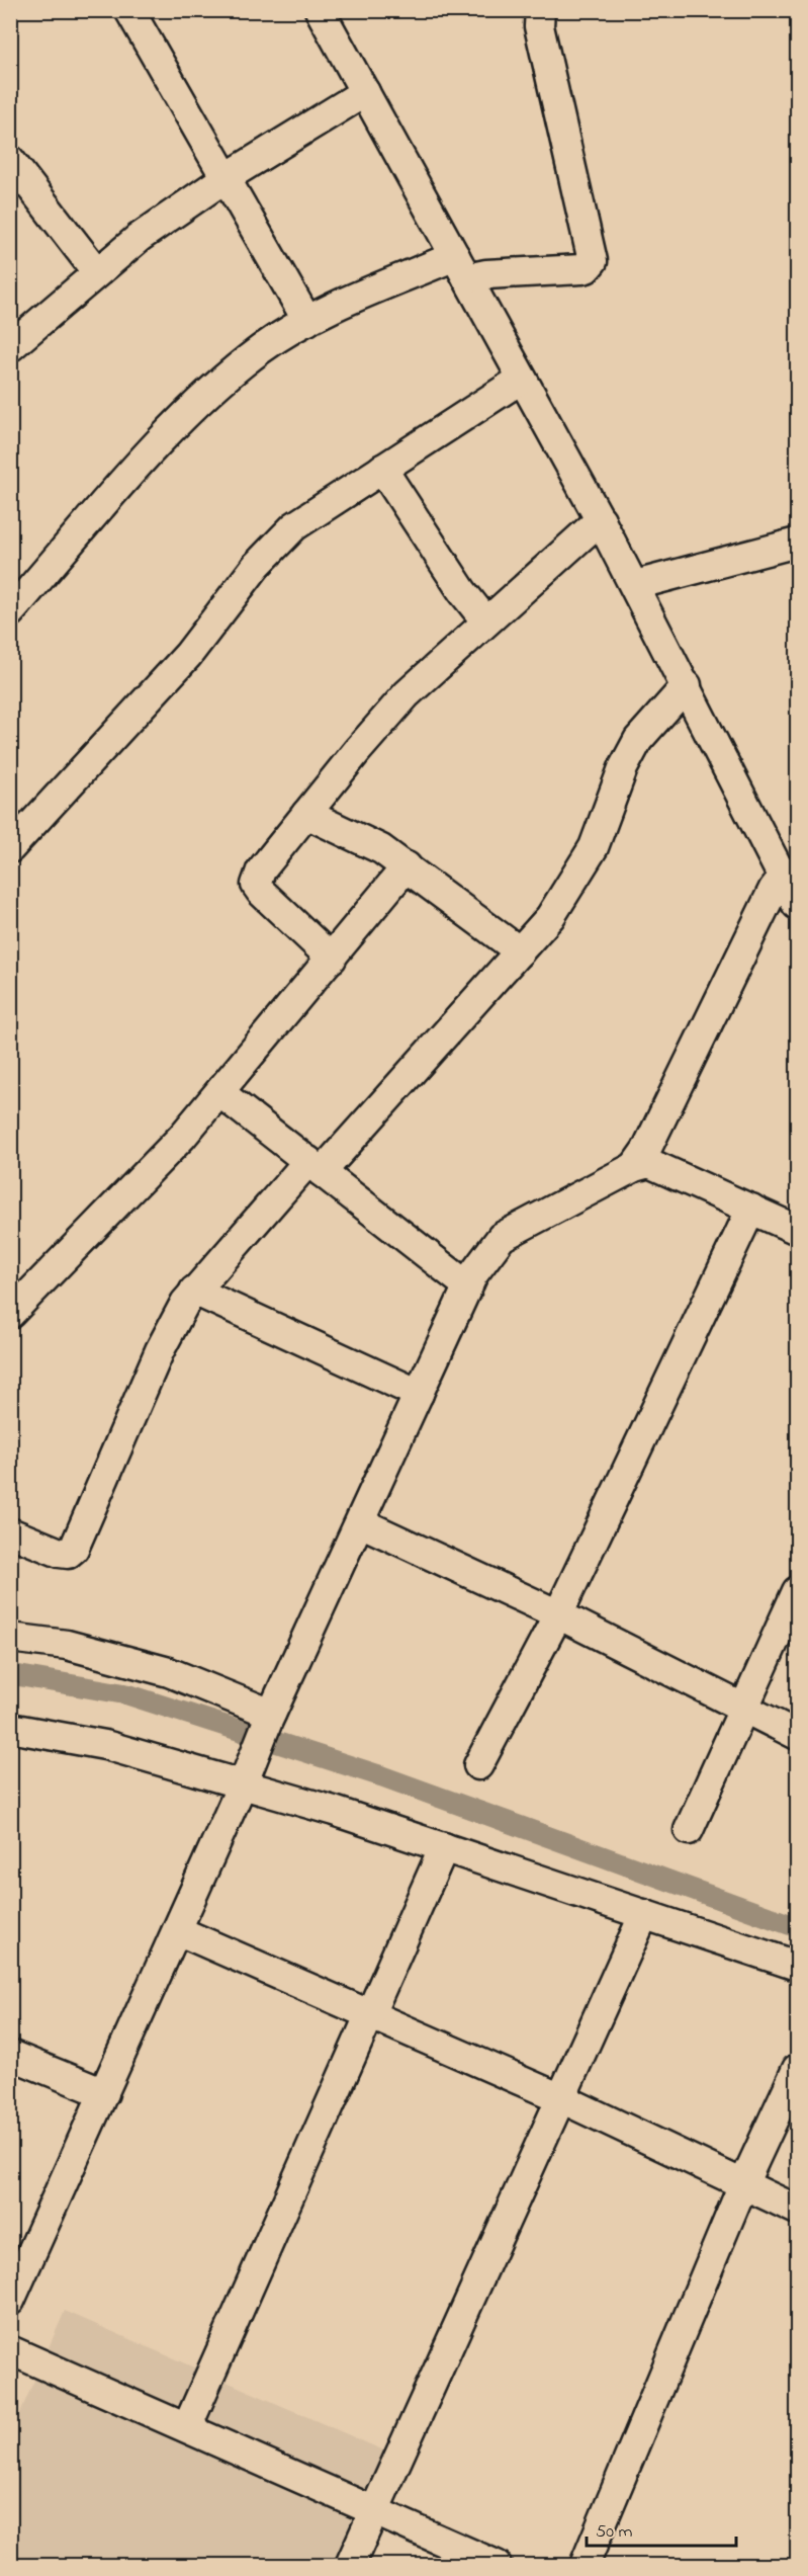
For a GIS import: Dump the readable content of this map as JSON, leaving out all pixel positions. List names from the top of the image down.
{
  "scale_bar": "50 m"
}
